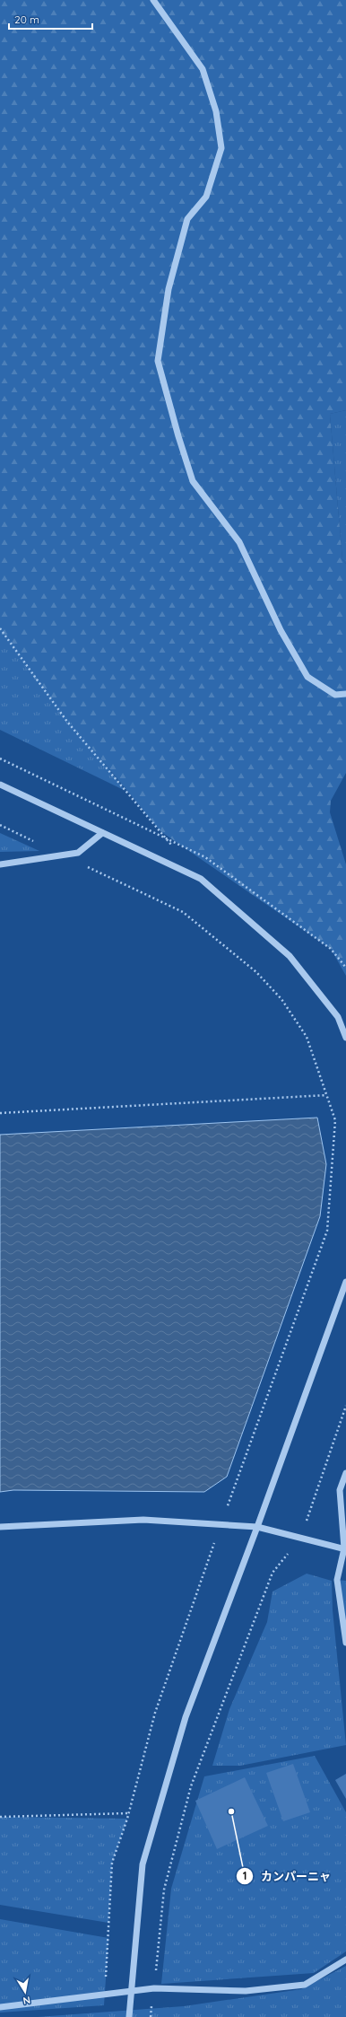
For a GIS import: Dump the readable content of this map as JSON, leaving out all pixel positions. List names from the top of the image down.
{
  "places": ["カンパーニャ"],
  "scale_bar": "20 m",
  "north": "bottom"
}
